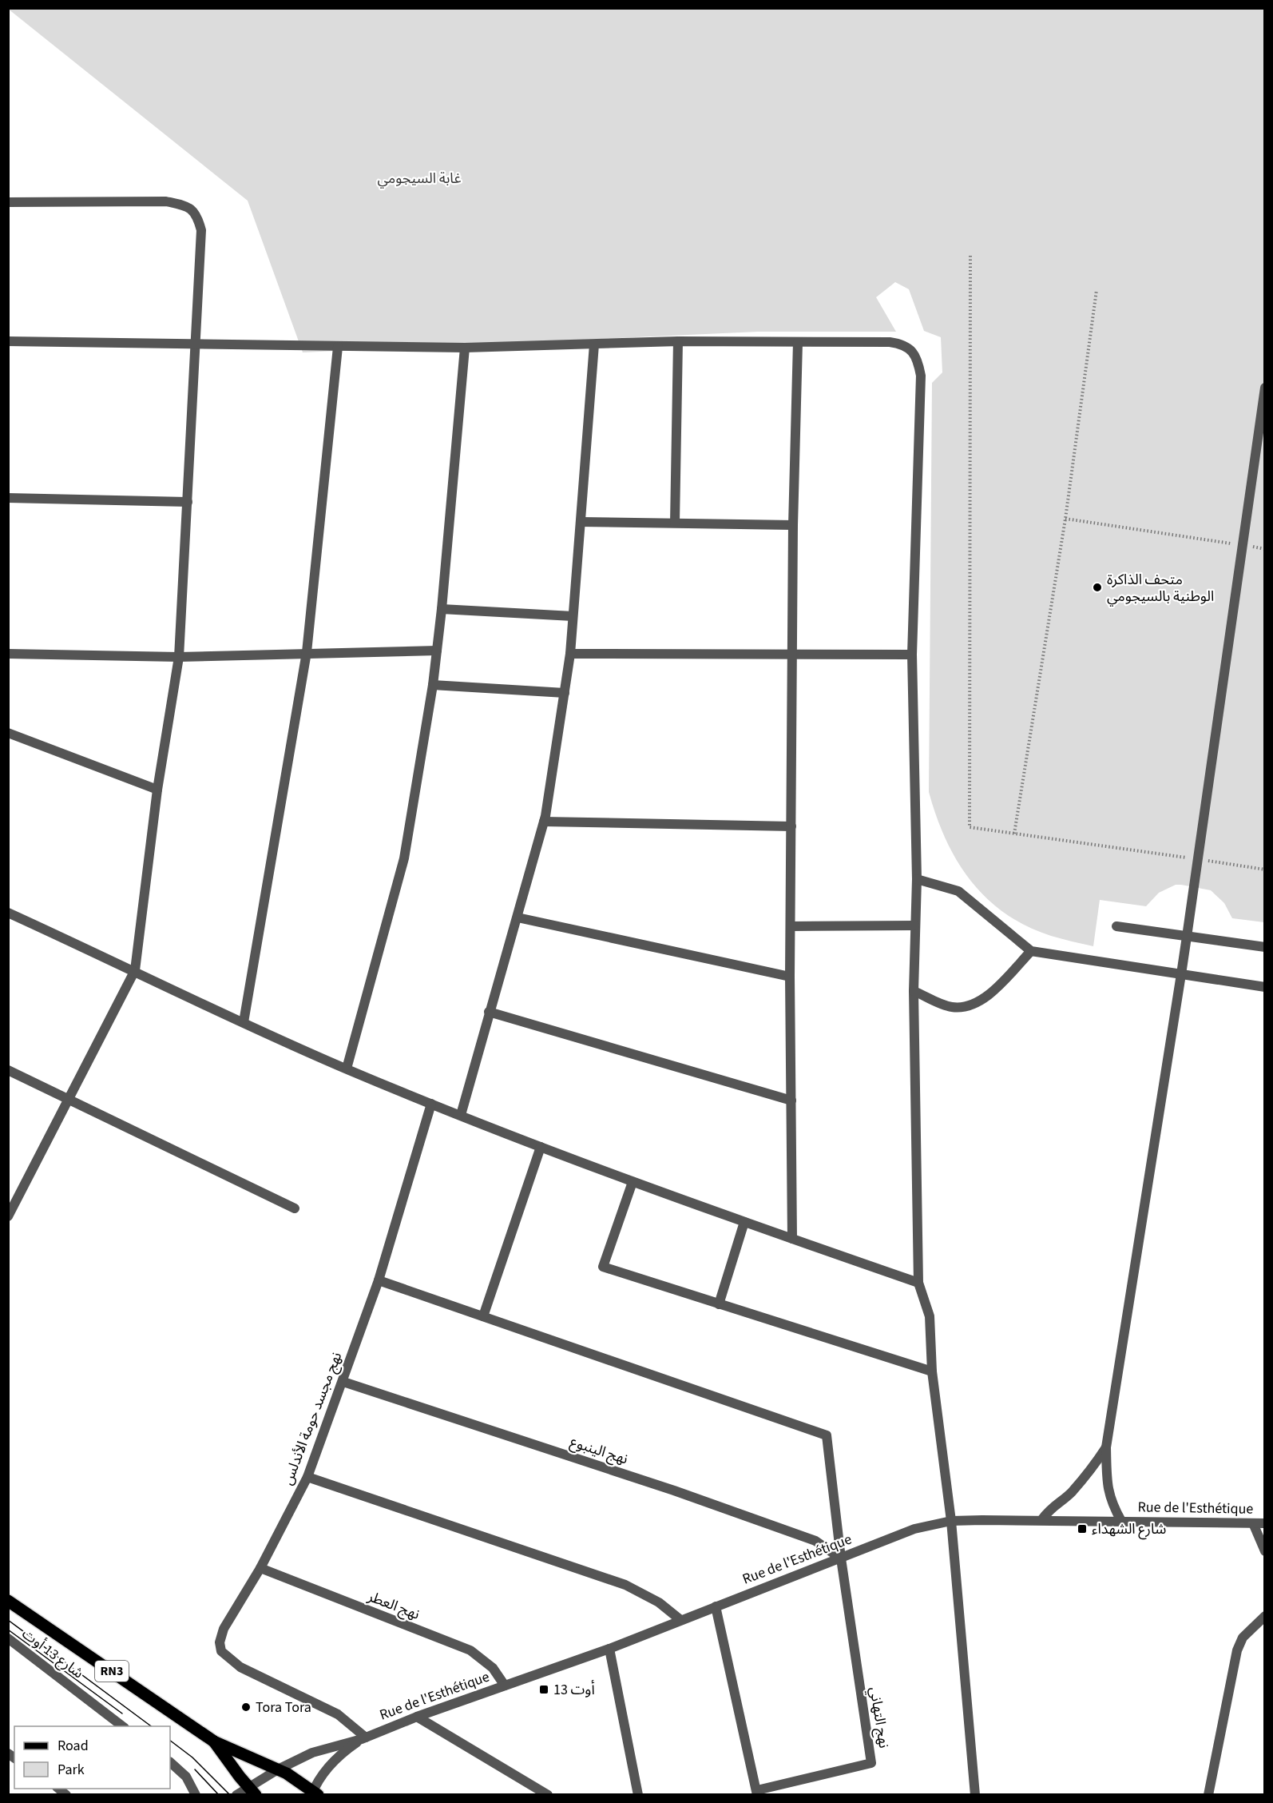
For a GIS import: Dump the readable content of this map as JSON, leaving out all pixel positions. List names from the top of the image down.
{
  "streets": {
    "main road": ["RN3"],
    "street": [
      "نهج مجسد حومة الأندلس",
      "نهج الينبوع",
      "Rue de l'Esthétique",
      "نهج العطر",
      "شارع 13 أوت",
      "نهج التهاني"
    ]
  },
  "crossings": [
    ["نهج مجسد حومة الأندلس", "نهج الينبوع"],
    ["نهج مجسد حومة الأندلس", "Rue de l'Esthétique"],
    ["نهج مجسد حومة الأندلس", "نهج العطر"],
    ["نهج الينبوع", "Rue de l'Esthétique"],
    ["نهج الينبوع", "نهج التهاني"],
    ["Rue de l'Esthétique", "نهج العطر"],
    ["Rue de l'Esthétique", "RN3"],
    ["Rue de l'Esthétique", "نهج التهاني"]
  ],
  "parks": ["غابة السيجومي"],
  "places": {
    "other": ["متحف الذاكرة الوطنية بالسيجومي", "Tora Tora"],
    "transit": ["شارع الشهداء", "13 أوت"]
  },
  "legend": ["Road", "Park"]
}
